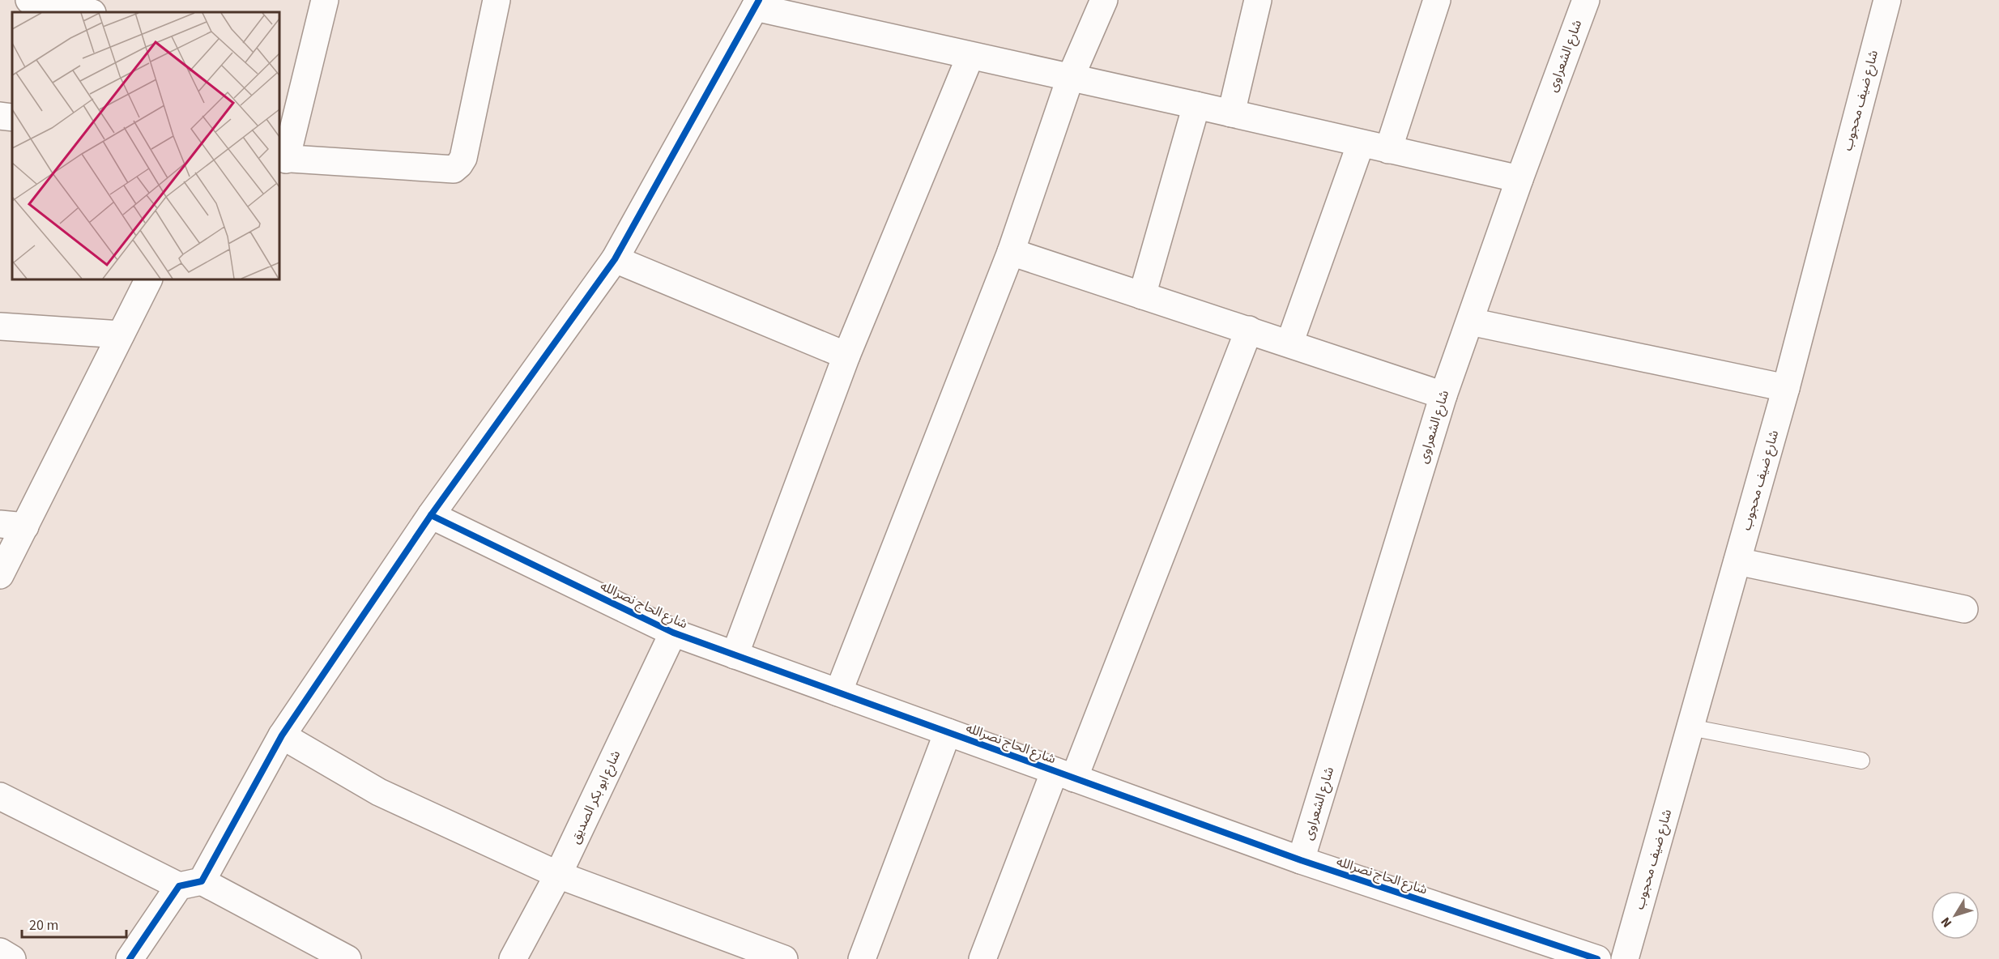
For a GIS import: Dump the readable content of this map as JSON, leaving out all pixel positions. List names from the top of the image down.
{
  "streets": {
    "street": [
      "شارع الشعراوى",
      "شارع ضيف محجوب",
      "شارع الحاج نصرالله",
      "شارع ابو بكر الصديق"
    ]
  },
  "crossings": [
    ["شارع الشعراوى", "شارع الحاج نصرالله"],
    ["شارع الحاج نصرالله", "شارع ابو بكر الصديق"]
  ],
  "scale_bar": "20 m",
  "north": "bottom left"
}
